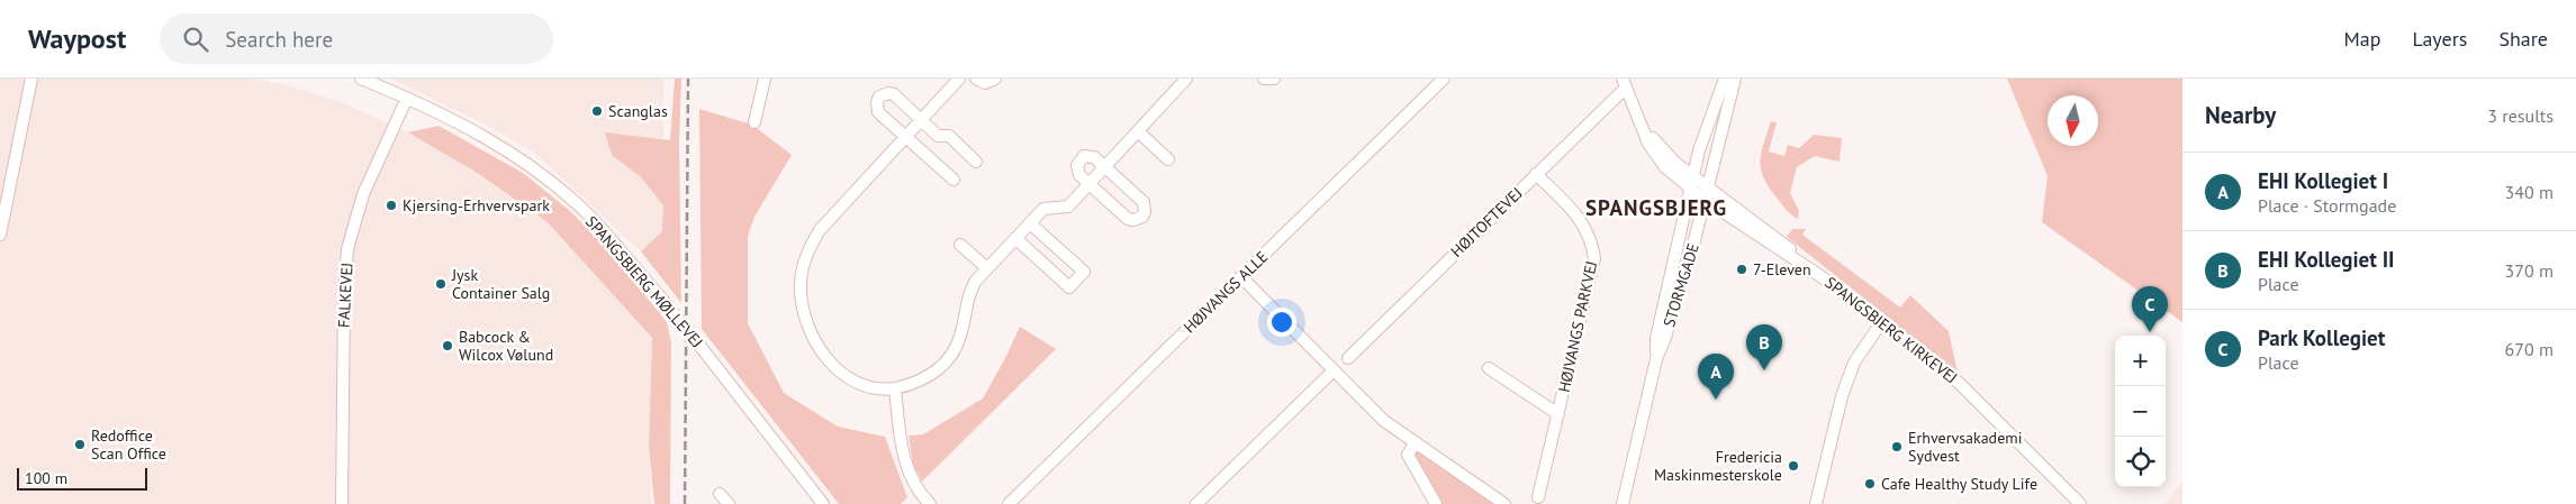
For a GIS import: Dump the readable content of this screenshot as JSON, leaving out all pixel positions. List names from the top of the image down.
{
  "streets": {
    "street": [
      "HØJTOFTEVEJ",
      "SPANGSBJERG MØLLEVEJ",
      "STORMGADE",
      "HØJVANGS ALLE",
      "FALKEVEJ",
      "HØJVANGS PARKVEJ",
      "SPANGSBJERG KIRKEVEJ"
    ]
  },
  "crossings": [
    ["HØJTOFTEVEJ", "HØJVANGS PARKVEJ"],
    ["HØJTOFTEVEJ", "SPANGSBJERG KIRKEVEJ"],
    ["SPANGSBJERG MØLLEVEJ", "FALKEVEJ"],
    ["STORMGADE", "SPANGSBJERG KIRKEVEJ"]
  ],
  "districts": ["SPANGSBJERG"],
  "places": [
    "Scanglas",
    "Kjersing-Erhvervspark",
    "7-Eleven",
    "Jysk Container Salg",
    "Babcock & Wilcox Vølund",
    "Redoffice Scan Office",
    "Erhvervsakademi Sydvest",
    "Fredericia Maskinmesterskole",
    "Cafe Healthy Study Life"
  ],
  "scale_bar": "100 m",
  "north": "bottom",
  "page": {
    "header": "Waypost",
    "search": "Search here",
    "nav": ["Map", "Layers", "Share"],
    "heading": ["Nearby", "3 results"],
    "list": [
      {
        "mark": "A",
        "name": "EHI Kollegiet I",
        "note": "Place · Stormgade",
        "value": "340 m"
      },
      {
        "mark": "B",
        "name": "EHI Kollegiet II",
        "note": "Place",
        "value": "370 m"
      },
      {
        "mark": "C",
        "name": "Park Kollegiet",
        "note": "Place",
        "value": "670 m"
      }
    ],
    "pins": ["C", "B", "A"],
    "map_buttons": ["+", "−"],
    "scale": "100 m"
  }
}
